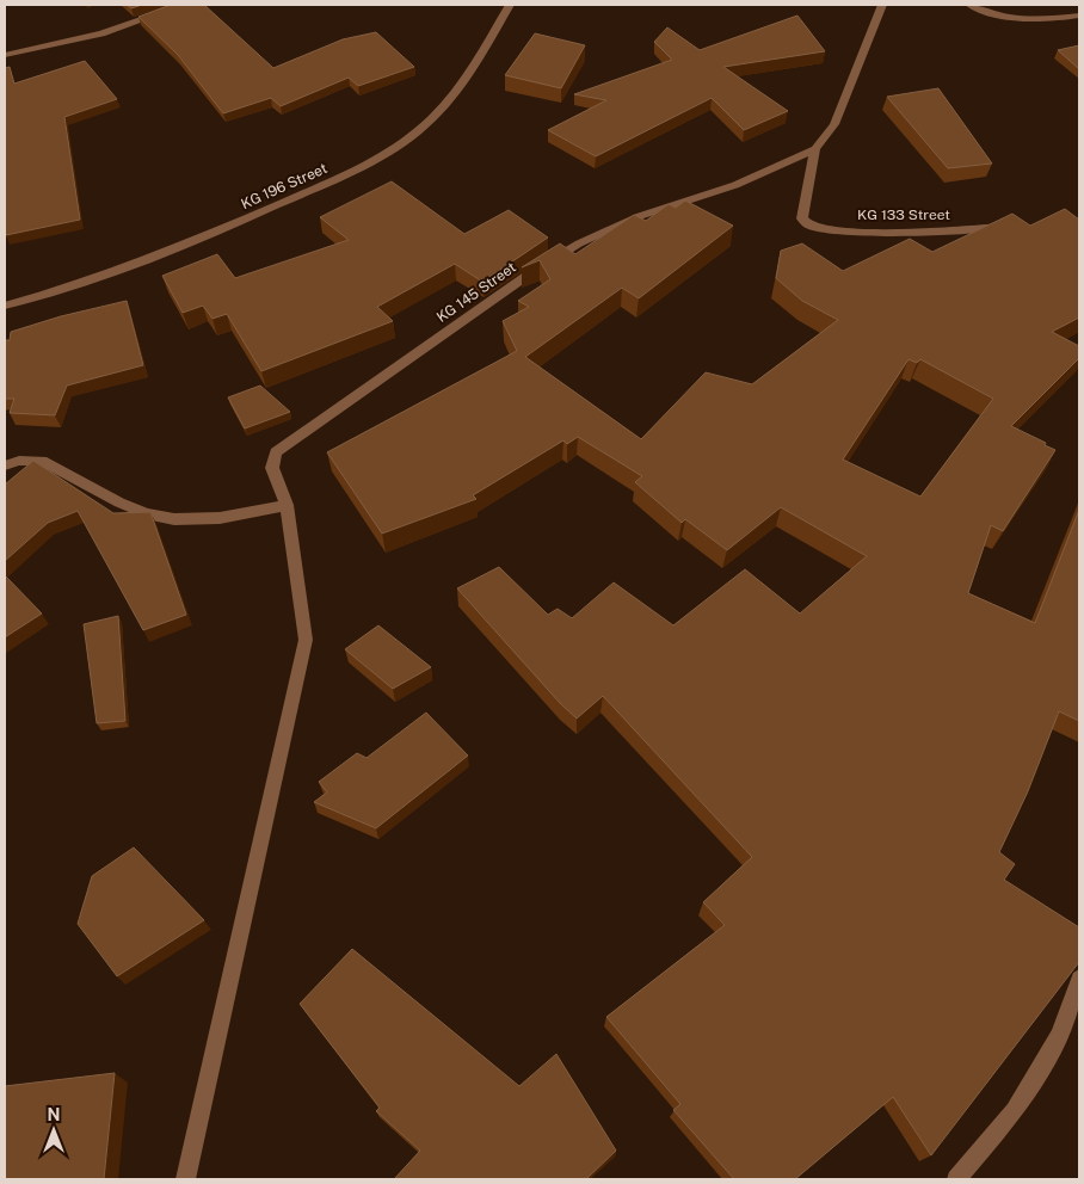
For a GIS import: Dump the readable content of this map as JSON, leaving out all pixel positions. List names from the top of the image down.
{
  "streets": {
    "street": ["KG 196 Street", "KG 133 Street", "KG 145 Street"]
  },
  "crossings": [
    ["KG 133 Street", "KG 145 Street"]
  ],
  "north": "top"
}
